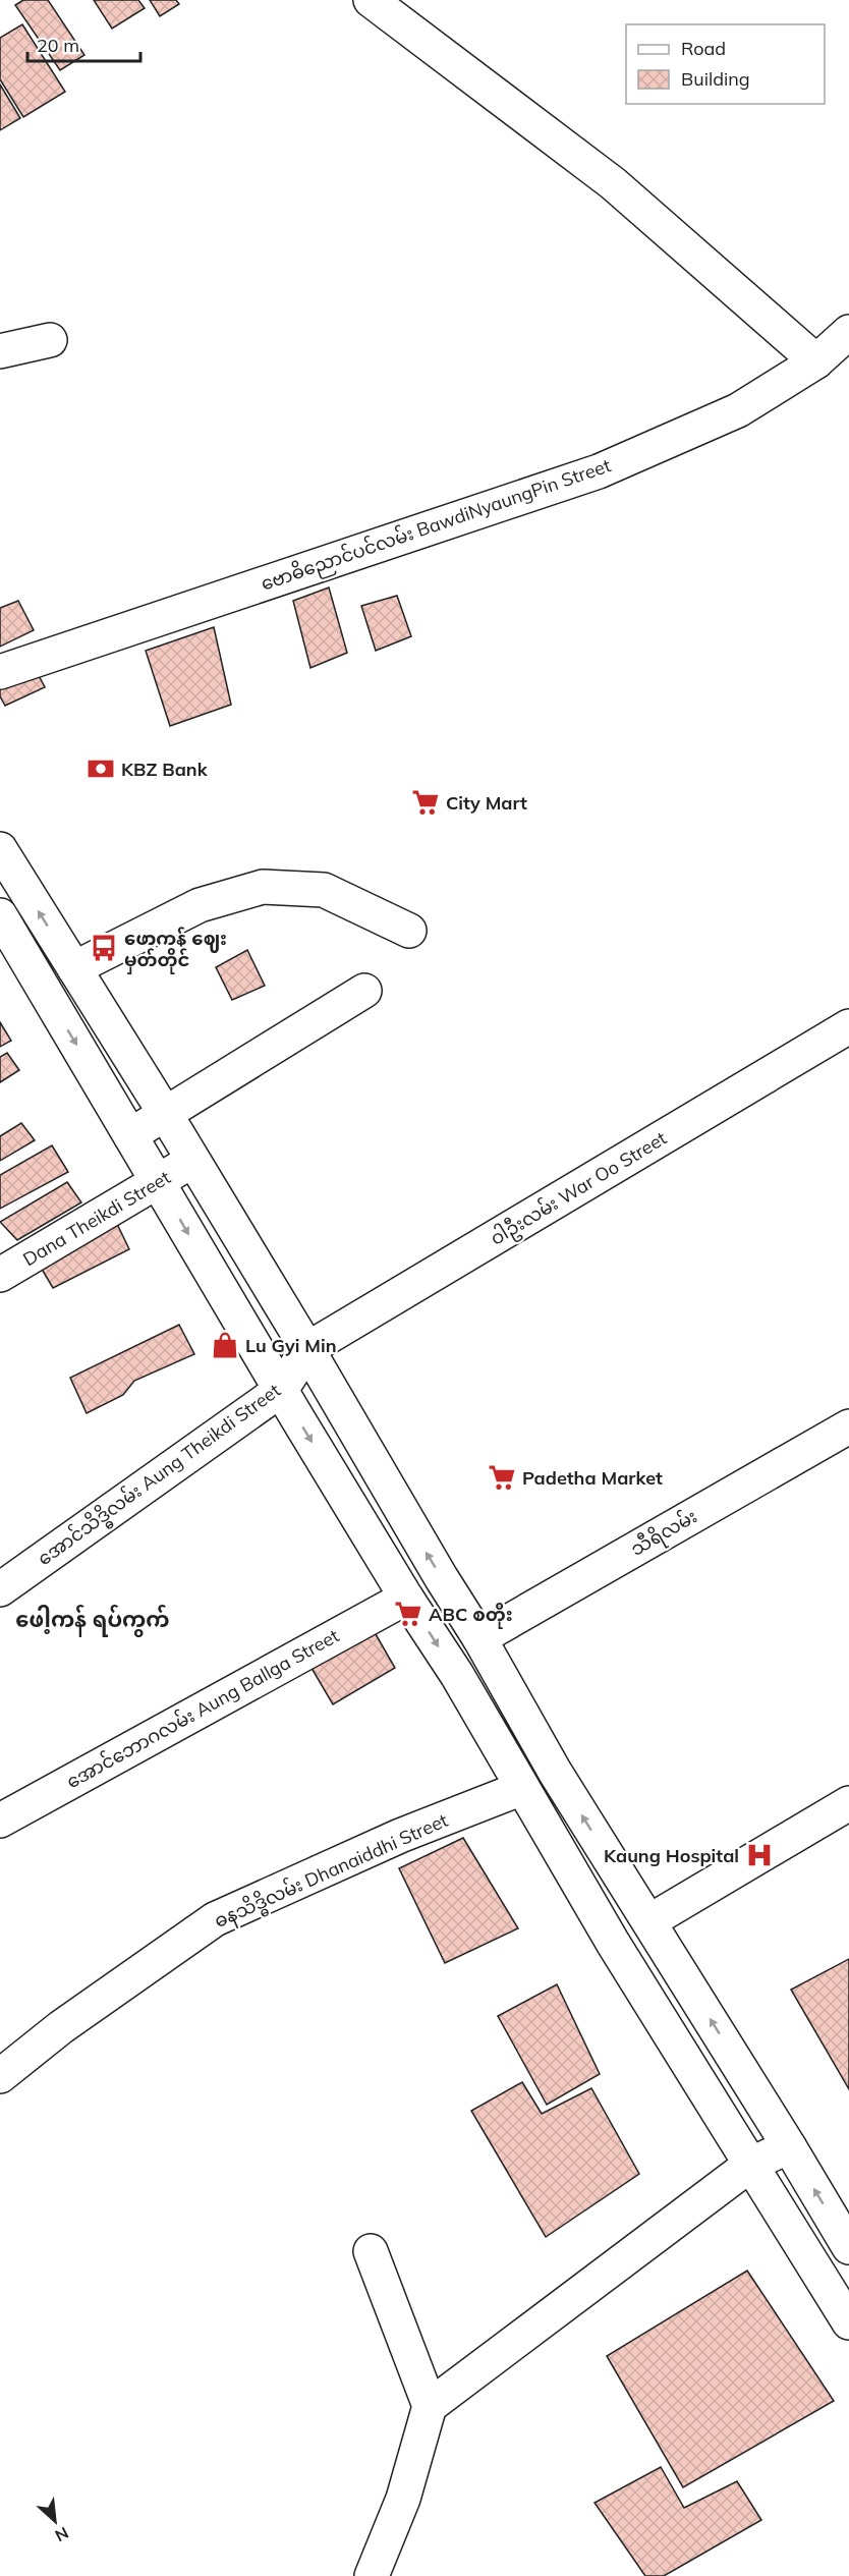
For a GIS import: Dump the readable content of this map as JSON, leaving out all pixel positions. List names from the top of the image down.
{
  "streets": {
    "street": [
      "ဗောဓိညောင်ပင်လမ်း BawdiNyaungPin Street",
      "ဝါဦးလမ်း War Oo Street",
      "Dana Theikdi Street",
      "အောင်သိဒ္ဓိလမ်း Aung Theikdi Street",
      "သီရိလမ်း",
      "အောင်ဘောဂလမ်း Aung Ballga Street",
      "ဓနသိဒ္ဓိလမ်း Dhanaiddhi Street"
    ]
  },
  "crossings": [
    ["ဝါဦးလမ်း War Oo Street", "အောင်သိဒ္ဓိလမ်း Aung Theikdi Street"]
  ],
  "districts": ["ဖေါ့ကန် ရပ်ကွက်"],
  "places": {
    "bank": ["KBZ Bank"],
    "supermarket": ["City Mart", "Padetha Market", "ABC စတိုး"],
    "bus stop": ["ဖော့ကန် ဈေး မှတ်တိုင်"],
    "shop": ["Lu Gyi Min"],
    "hospital": ["Kaung Hospital"]
  },
  "legend": ["Road", "Building"],
  "scale_bar": "20 m",
  "north": "bottom right"
}
